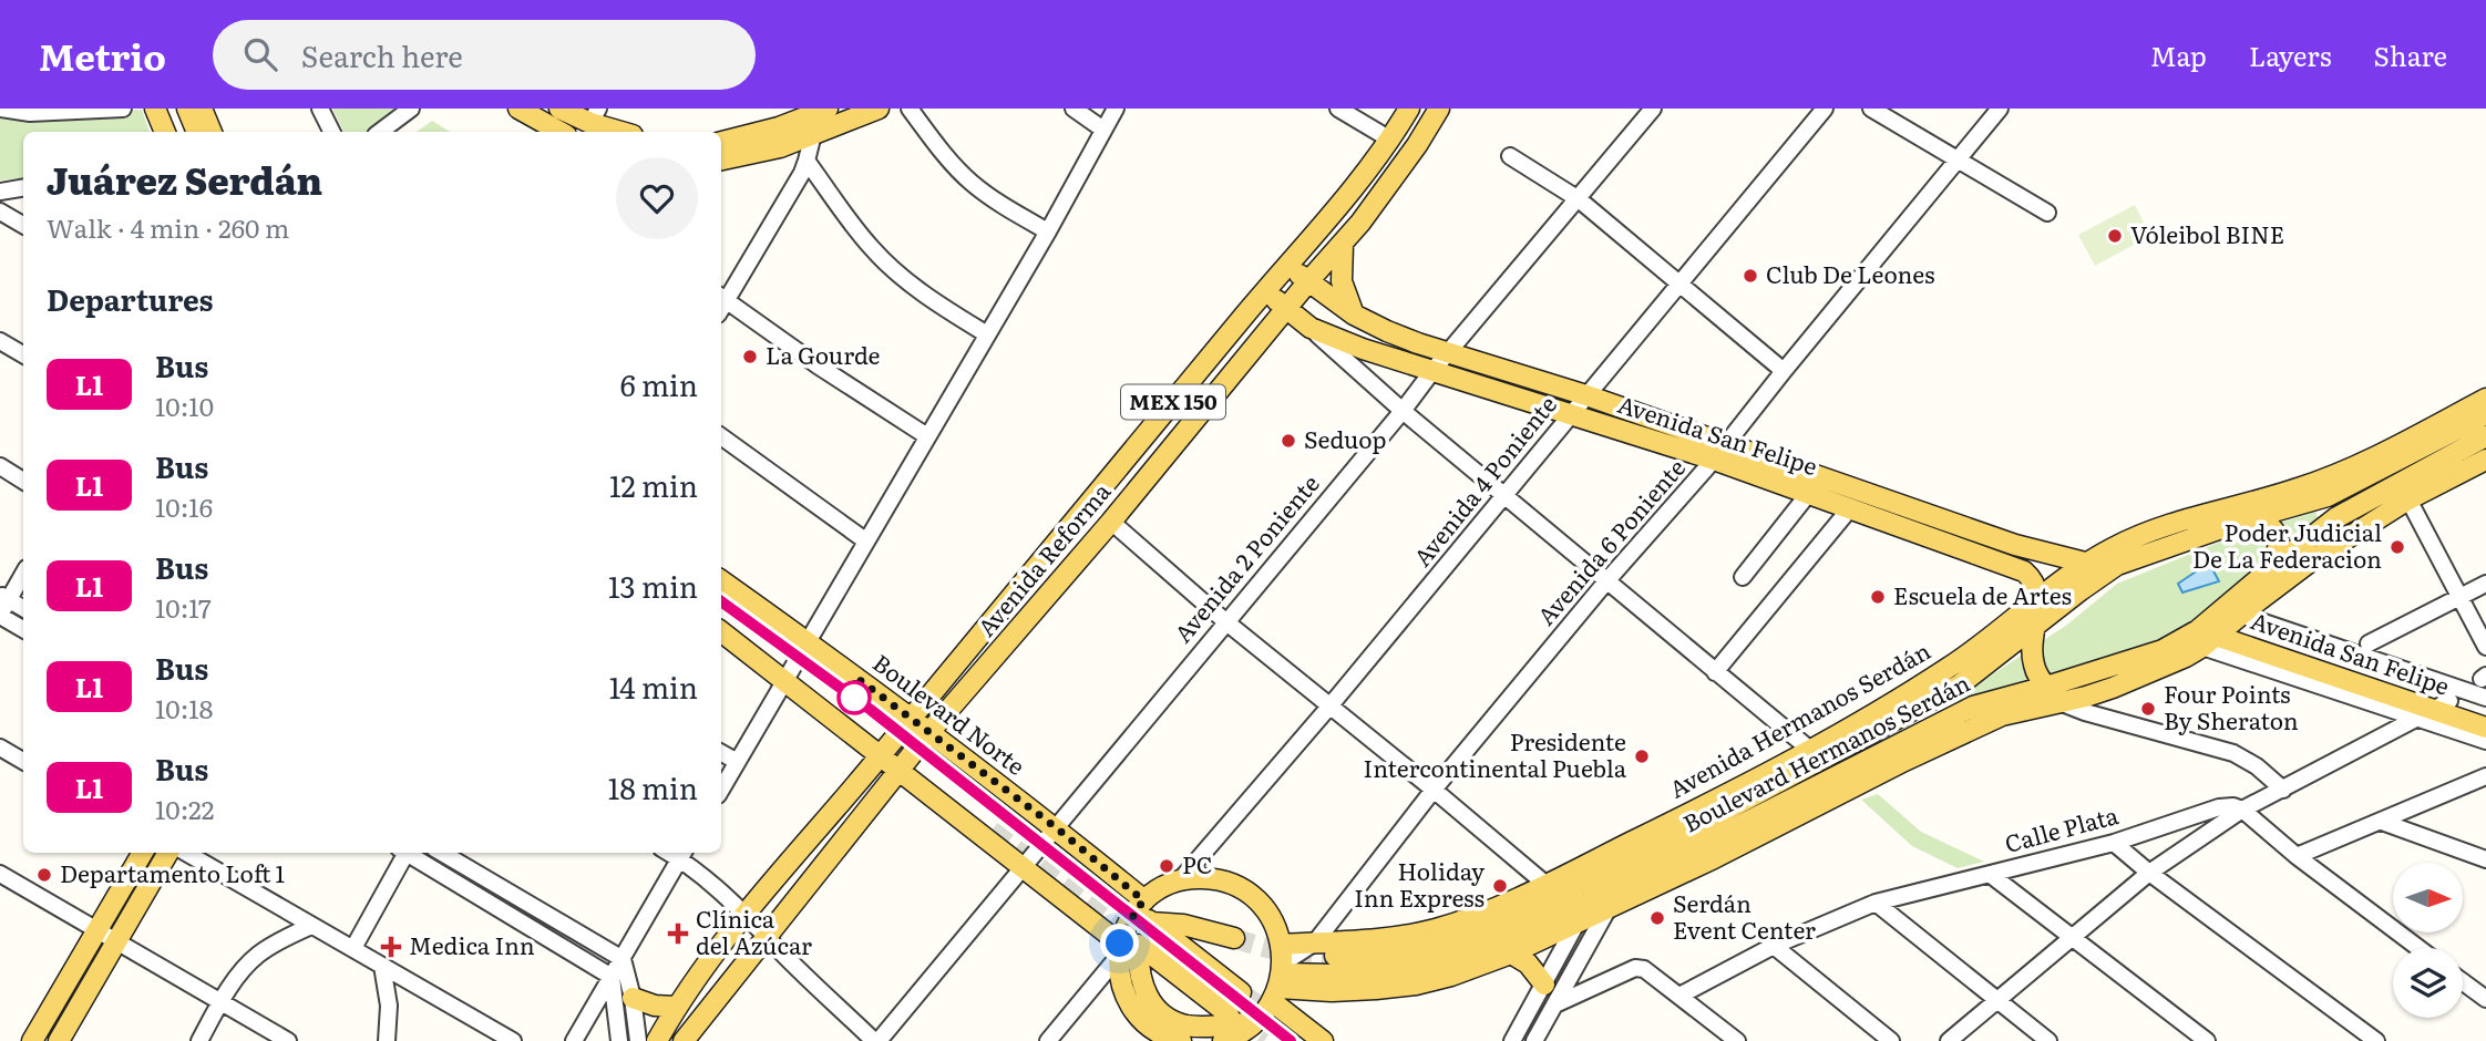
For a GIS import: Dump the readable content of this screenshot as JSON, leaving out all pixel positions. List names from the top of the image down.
{
  "streets": {
    "main road": [
      "MEX 150",
      "Avenida San Felipe",
      "Avenida Reforma",
      "Boulevard Norte",
      "Avenida Hermanos Serdán",
      "Boulevard Hermanos Serdán"
    ],
    "street": [
      "Avenida 4 Poniente",
      "Avenida 6 Poniente",
      "Avenida 2 Poniente",
      "Calle Plata"
    ]
  },
  "crossings": [
    ["Avenida San Felipe", "Avenida 4 Poniente"],
    ["Avenida San Felipe", "Avenida 6 Poniente"],
    ["Avenida San Felipe", "Avenida 2 Poniente"],
    ["Avenida San Felipe", "Avenida Reforma"],
    ["Avenida San Felipe", "Avenida Hermanos Serdán"],
    ["Avenida San Felipe", "Boulevard Hermanos Serdán"],
    ["Avenida San Felipe", "Calle Plata"],
    ["Avenida 4 Poniente", "Boulevard Norte"],
    ["Avenida 4 Poniente", "Boulevard Hermanos Serdán"],
    ["Avenida 2 Poniente", "Boulevard Norte"],
    ["Avenida Reforma", "Boulevard Norte"],
    ["Boulevard Norte", "Boulevard Hermanos Serdán"],
    ["Avenida Hermanos Serdán", "Boulevard Hermanos Serdán"]
  ],
  "places": {
    "other": [
      "Vóleibol BINE",
      "Club De Leones",
      "La Gourde",
      "Seduop",
      "Poder Judicial De La Federacion",
      "Escuela de Artes",
      "Four Points By Sheraton",
      "Presidente Intercontinental Puebla",
      "PC",
      "Departamento Loft 1",
      "Holiday Inn Express",
      "Serdán Event Center"
    ],
    "health": ["Clínica del Azúcar", "Medica Inn"]
  },
  "lines": ["bus line L1"],
  "north": "right",
  "page": {
    "header": "Metrio",
    "search": "Search here",
    "nav": ["Map", "Layers", "Share"],
    "heading": [
      ["Juárez Serdán", "Walk · 4 min · 260 m"],
      "Departures"
    ],
    "list": [
      {
        "mark": "L1",
        "name": "Bus",
        "note": "10:10",
        "value": "6 min"
      },
      {
        "mark": "L1",
        "name": "Bus",
        "note": "10:16",
        "value": "12 min"
      },
      {
        "mark": "L1",
        "name": "Bus",
        "note": "10:17",
        "value": "13 min"
      },
      {
        "mark": "L1",
        "name": "Bus",
        "note": "10:18",
        "value": "14 min"
      },
      {
        "mark": "L1",
        "name": "Bus",
        "note": "10:22",
        "value": "18 min"
      }
    ]
  }
}
